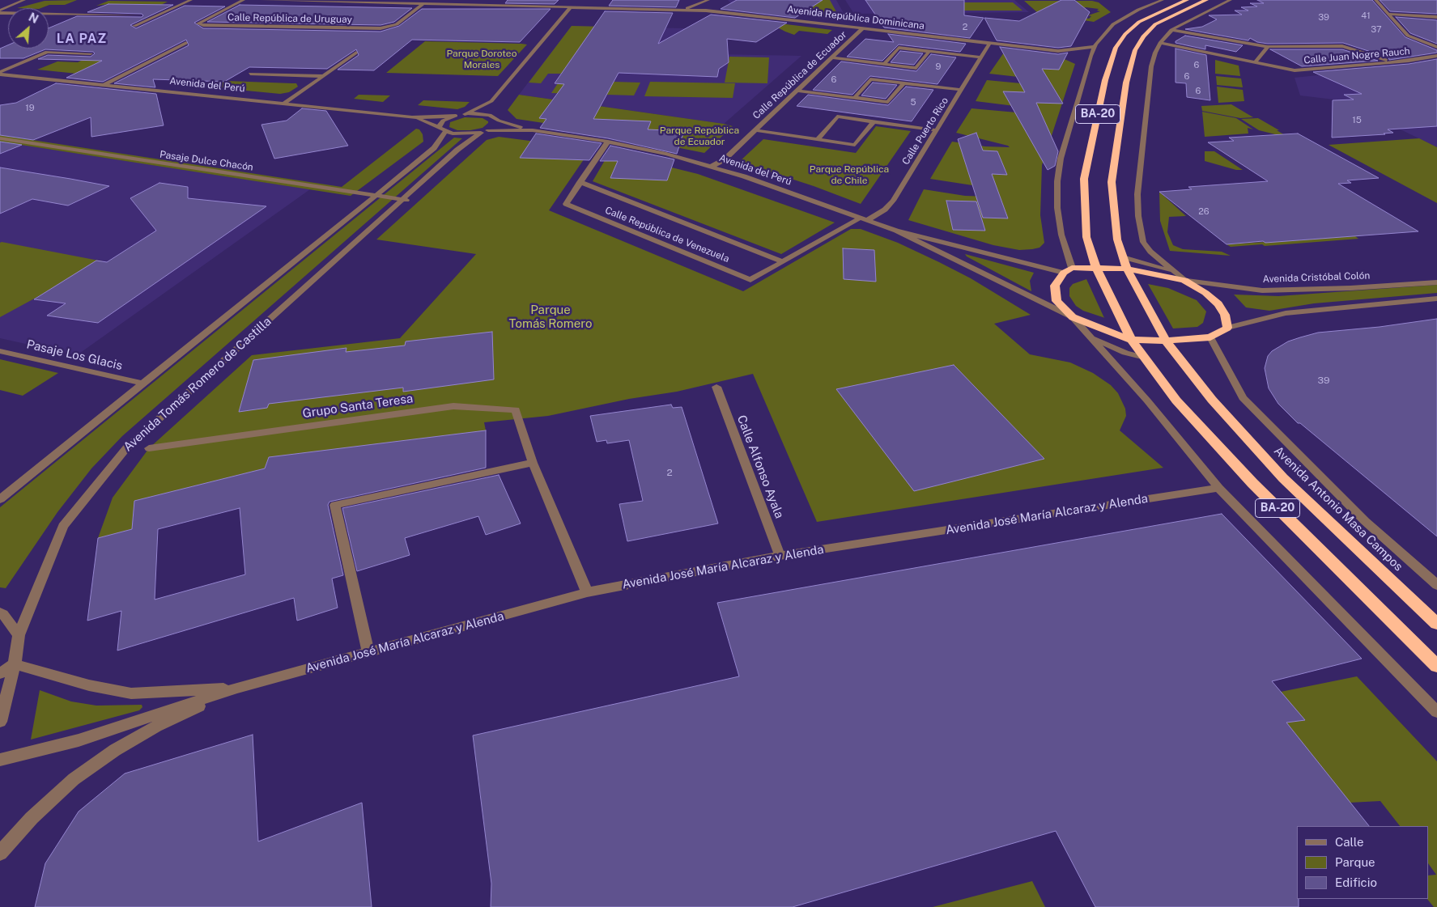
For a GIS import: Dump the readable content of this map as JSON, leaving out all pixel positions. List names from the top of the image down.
{
  "streets": {
    "highway": ["BA-20", "Avenida Antonio Masa Campos"],
    "street": [
      "Avenida República Dominicana",
      "Calle República de Uruguay",
      "Calle Juan Nogre Rauch",
      "Calle República de Ecuador",
      "Avenida del Perú",
      "Calle Puerto Rico",
      "Pasaje Dulce Chacón",
      "Calle República de Venezuela",
      "Avenida Cristóbal Colón",
      "Pasaje Los Glacis",
      "Avenida Tomás Romero de Castilla",
      "Grupo Santa Teresa",
      "Calle Alfonso Ayala",
      "Avenida José María Alcaraz y Alenda"
    ]
  },
  "crossings": [
    ["Avenida República Dominicana", "Calle República de Uruguay"],
    ["Avenida República Dominicana", "Calle República de Ecuador"],
    ["Avenida República Dominicana", "Calle Puerto Rico"],
    ["Calle República de Ecuador", "Avenida del Perú"],
    ["Avenida del Perú", "Calle Puerto Rico"],
    ["Avenida del Perú", "Calle República de Venezuela"],
    ["Avenida del Perú", "Avenida Tomás Romero de Castilla"],
    ["Calle Puerto Rico", "Calle República de Venezuela"],
    ["Pasaje Dulce Chacón", "Avenida Tomás Romero de Castilla"],
    ["Avenida Tomás Romero de Castilla", "Avenida José María Alcaraz y Alenda"],
    ["Grupo Santa Teresa", "Avenida José María Alcaraz y Alenda"],
    ["Calle Alfonso Ayala", "Avenida José María Alcaraz y Alenda"]
  ],
  "districts": ["LA PAZ"],
  "parks": [
    "Parque Doroteo Morales",
    "Parque República de Ecuador",
    "Parque República de Chile",
    "Parque Tomás Romero"
  ],
  "house_numbers": [
    "41",
    "39",
    "2",
    "37",
    "6",
    "9",
    "6",
    "6",
    "6",
    "5",
    "19",
    "15",
    "26",
    "39",
    "2"
  ],
  "legend": ["Calle", "Parque", "Edificio"],
  "north": "top right"
}
